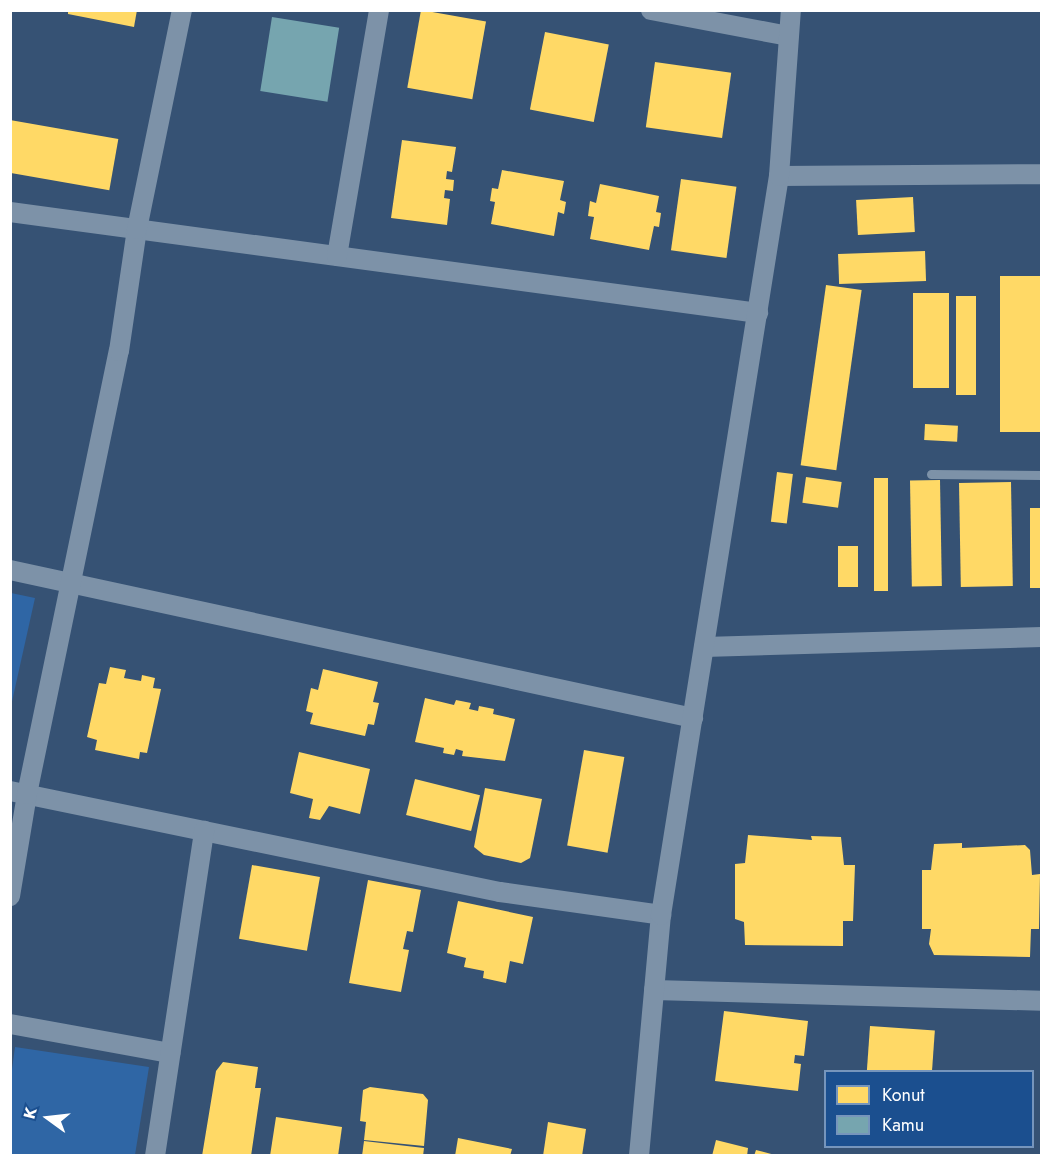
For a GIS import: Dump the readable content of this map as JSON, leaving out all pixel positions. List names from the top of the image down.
{
  "legend": ["Konut", "Kamu"],
  "north": "left"
}
